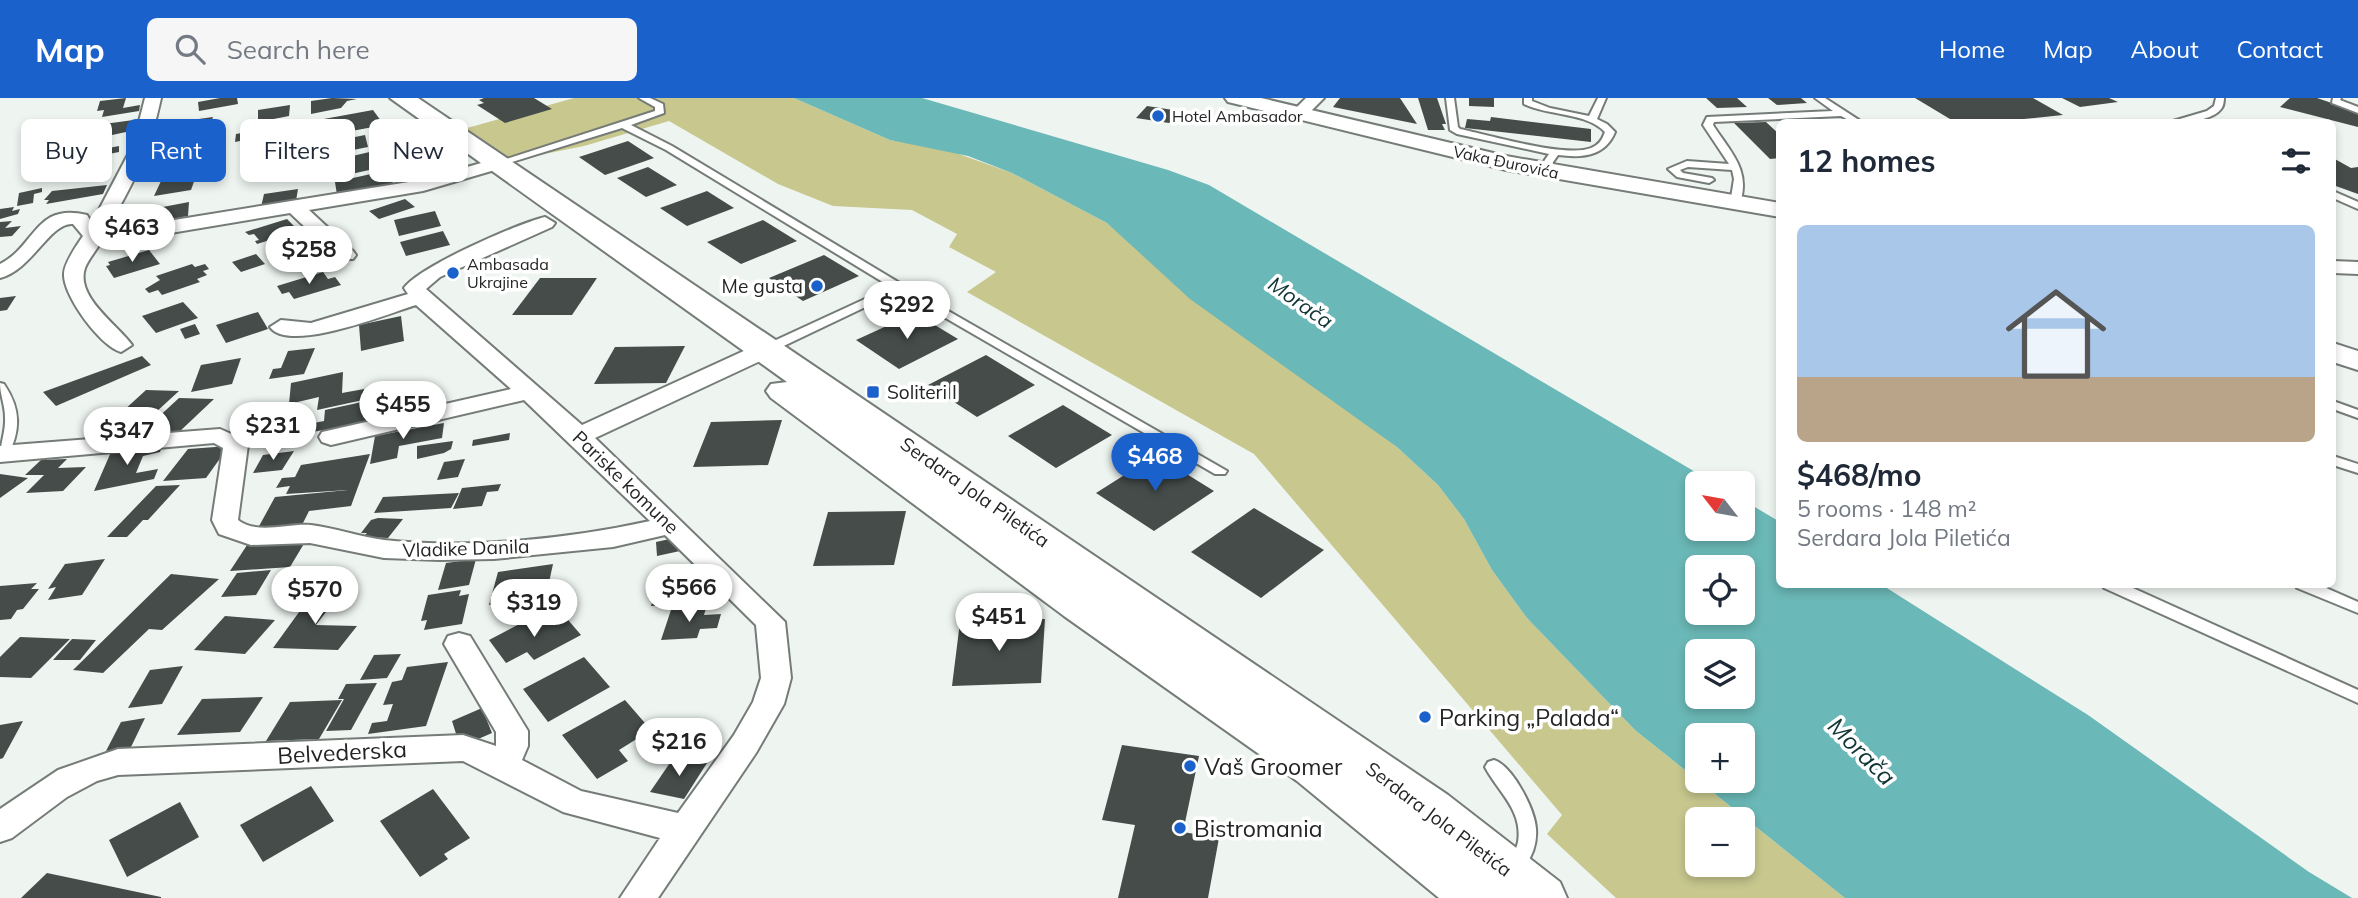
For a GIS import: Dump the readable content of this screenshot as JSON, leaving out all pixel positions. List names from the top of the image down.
{
  "streets": {
    "main road": ["Serdara Jola Piletića"],
    "street": [
      "Vaka Đurovića",
      "Pariske komune",
      "Vladike Danila",
      "Belvederska"
    ]
  },
  "crossings": [
    ["Pariske komune", "Vladike Danila"],
    ["Pariske komune", "Belvederska"]
  ],
  "water": ["Morača"],
  "places": {
    "other": [
      "Hotel Ambasador",
      "Ambasada Ukrajine",
      "Me gusta",
      "Parking „Palada“",
      "Vaš Groomer",
      "Bistromania"
    ],
    "transit": ["Soliteri I"]
  },
  "north": "top left",
  "page": {
    "header": "Map",
    "search": "Search here",
    "nav": [
      "Home",
      "Map",
      "About",
      "Contact"
    ],
    "chip": [
      "Buy",
      "Rent",
      "Filters",
      "New"
    ],
    "heading": "12 homes",
    "list": [
      {
        "name": "$468/mo",
        "note": "5 rooms · 148 m² · Serdara Jola Piletića"
      }
    ],
    "price": [
      "$463",
      "$258",
      "$292",
      "$455",
      "$231",
      "$347",
      "$468",
      "$566",
      "$570",
      "$319",
      "$451",
      "$216"
    ],
    "map_buttons": ["+", "−"]
  }
}
